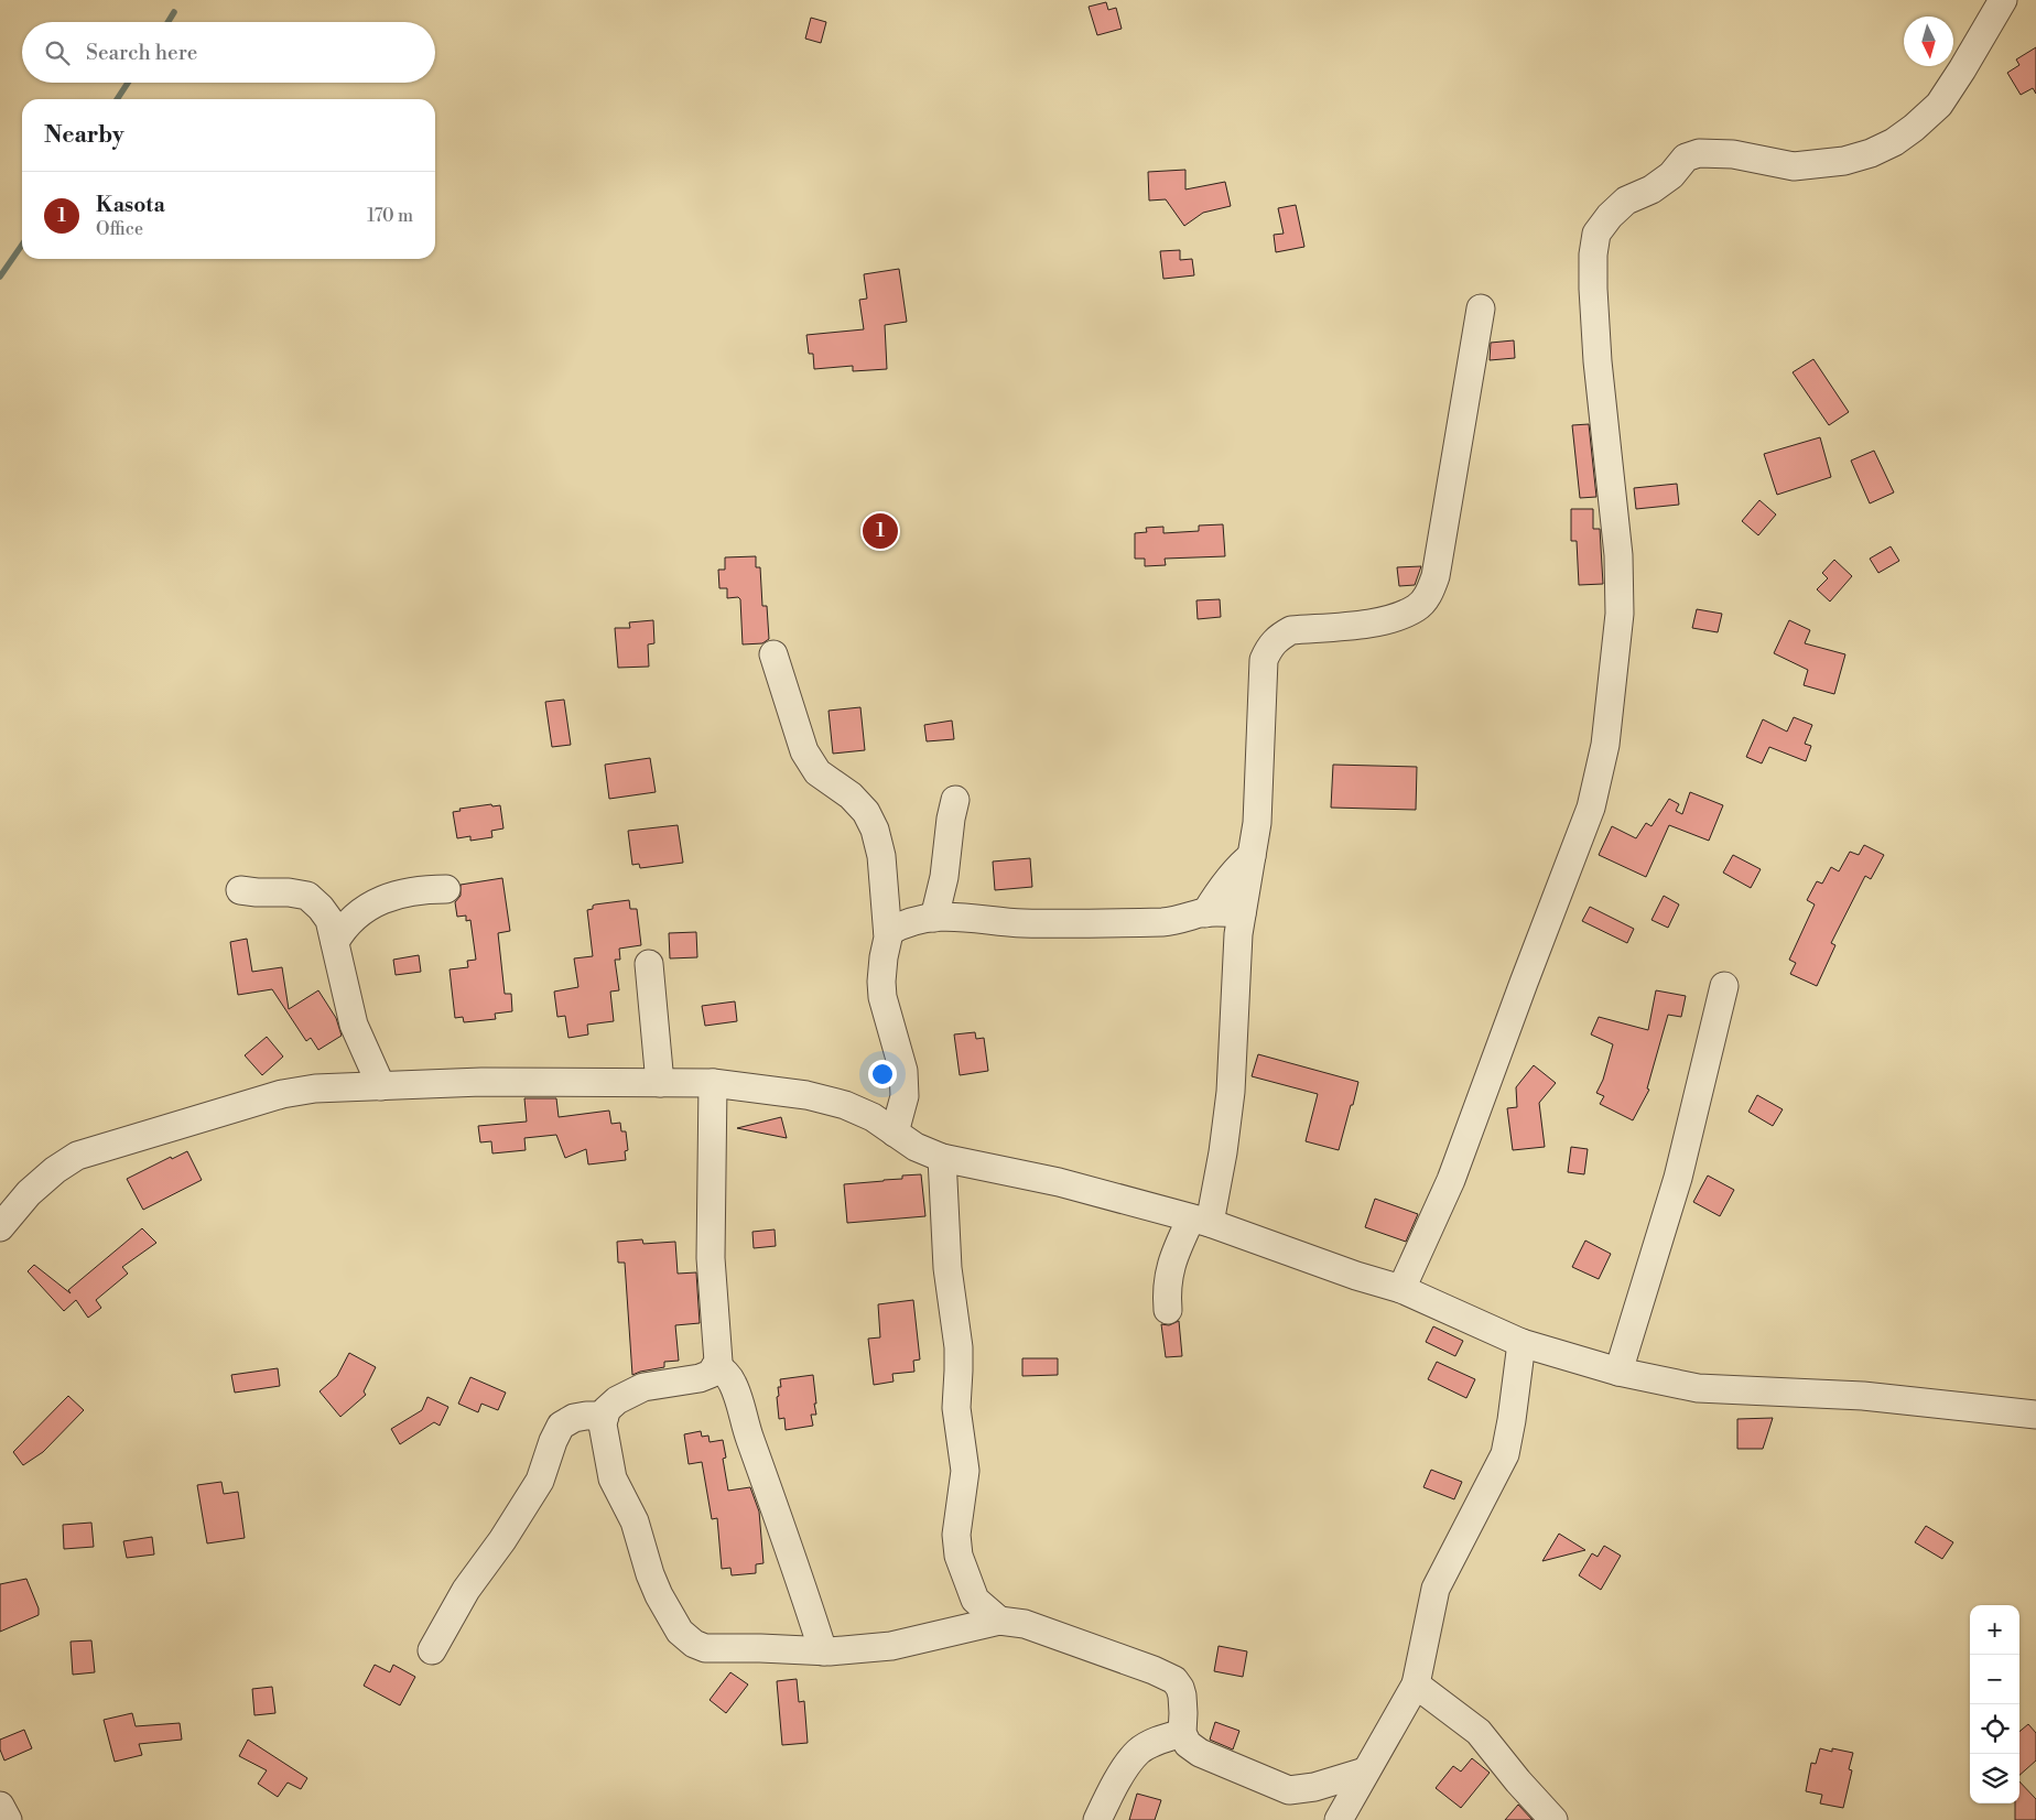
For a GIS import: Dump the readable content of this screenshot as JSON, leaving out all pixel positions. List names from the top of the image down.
{
  "north": "bottom",
  "page": {
    "search": "Search here",
    "heading": "Nearby",
    "list": [
      {
        "mark": "1",
        "name": "Kasota",
        "note": "Office",
        "value": "170 m"
      }
    ],
    "pins": "1",
    "map_buttons": ["+", "−"]
  }
}
